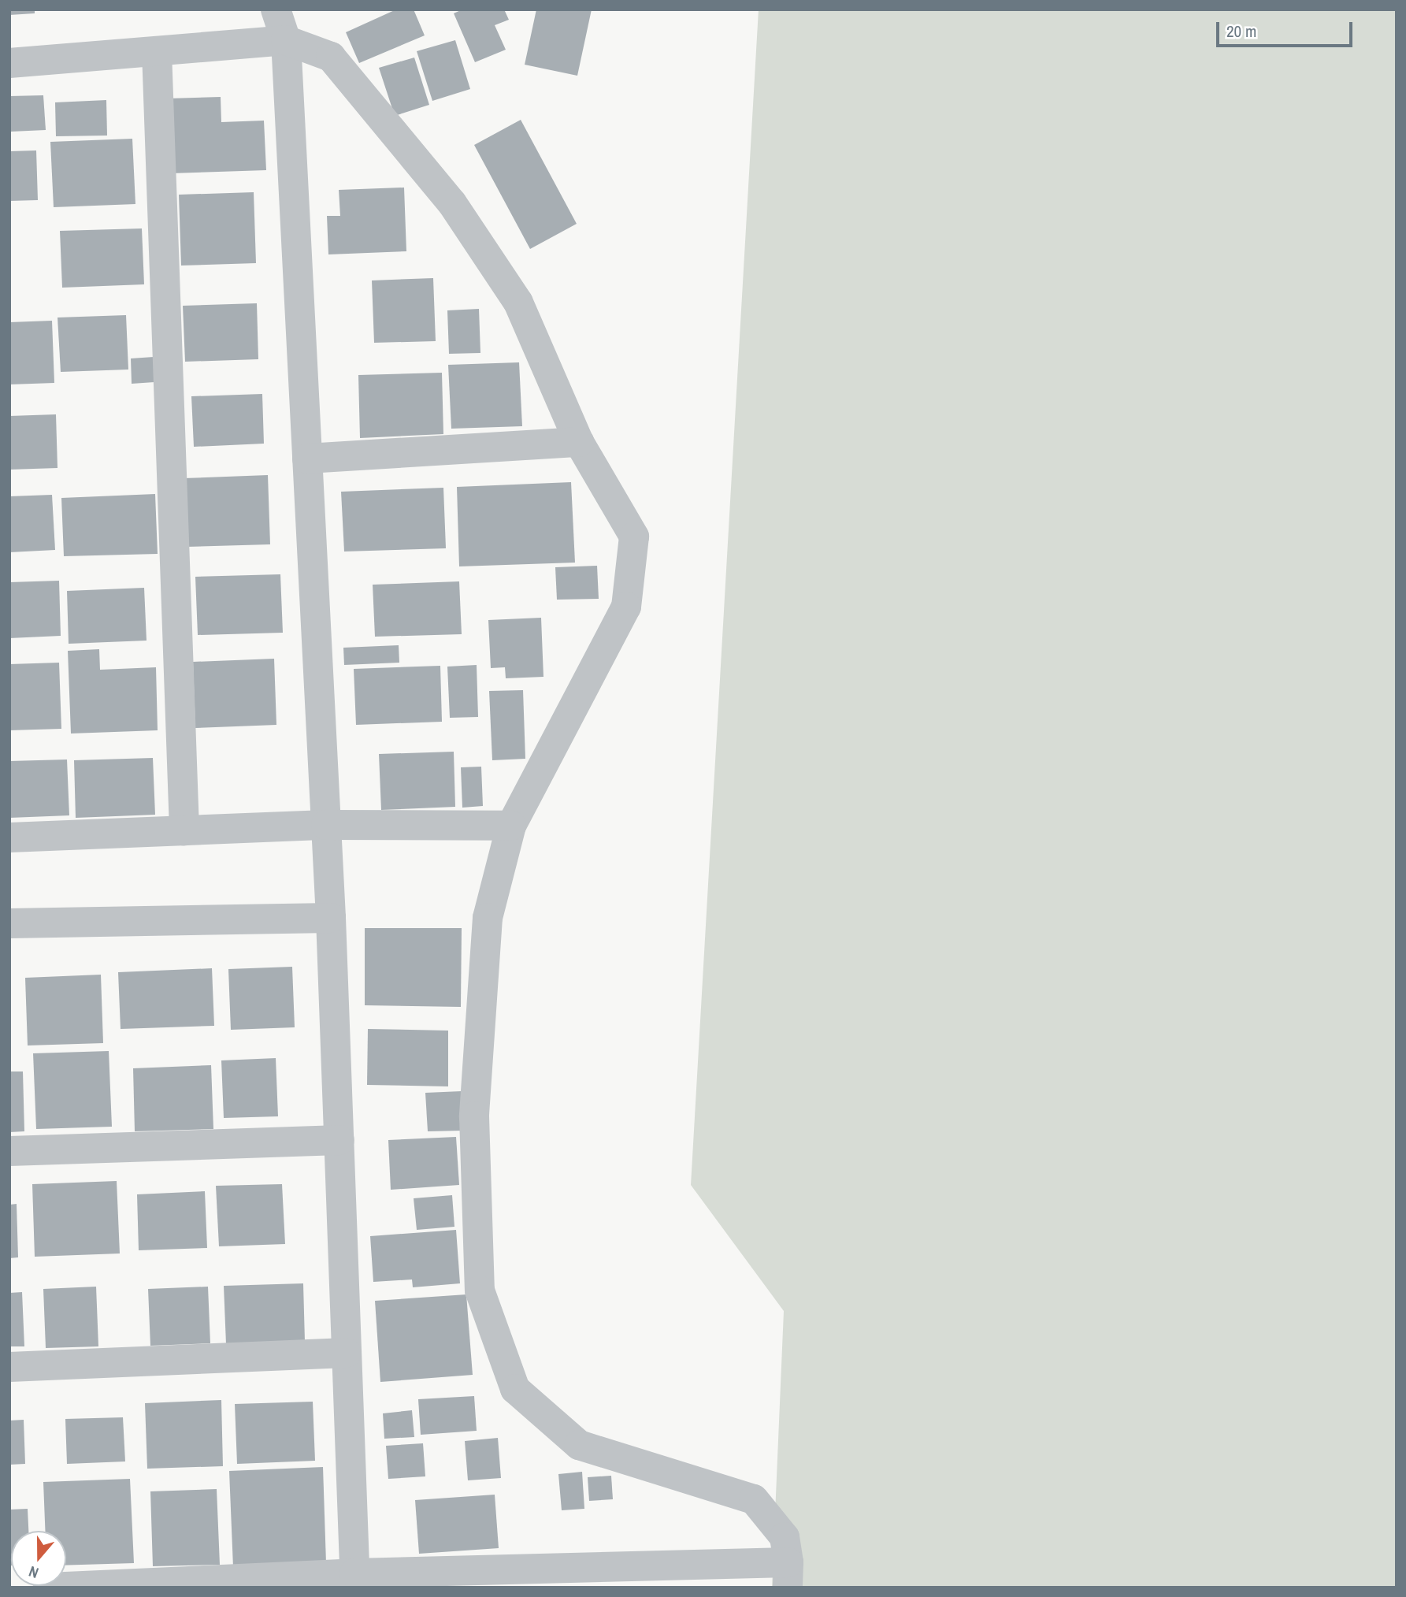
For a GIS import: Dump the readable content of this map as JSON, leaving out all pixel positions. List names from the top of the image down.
{
  "scale_bar": "20 m",
  "north": "bottom"
}
